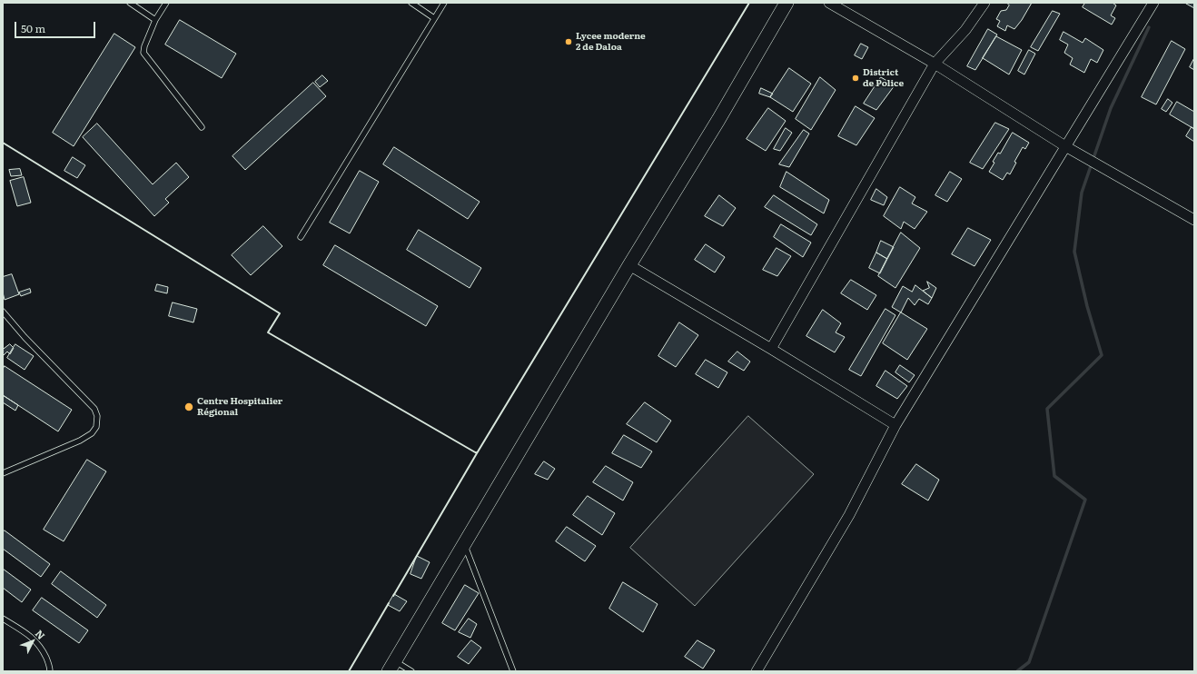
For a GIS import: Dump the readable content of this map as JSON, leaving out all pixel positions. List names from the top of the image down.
{
  "places": ["Lycee moderne 2 de Daloa", "District de Police", "Centre Hospitalier Régional"],
  "scale_bar": "50 m",
  "north": "top right"
}
